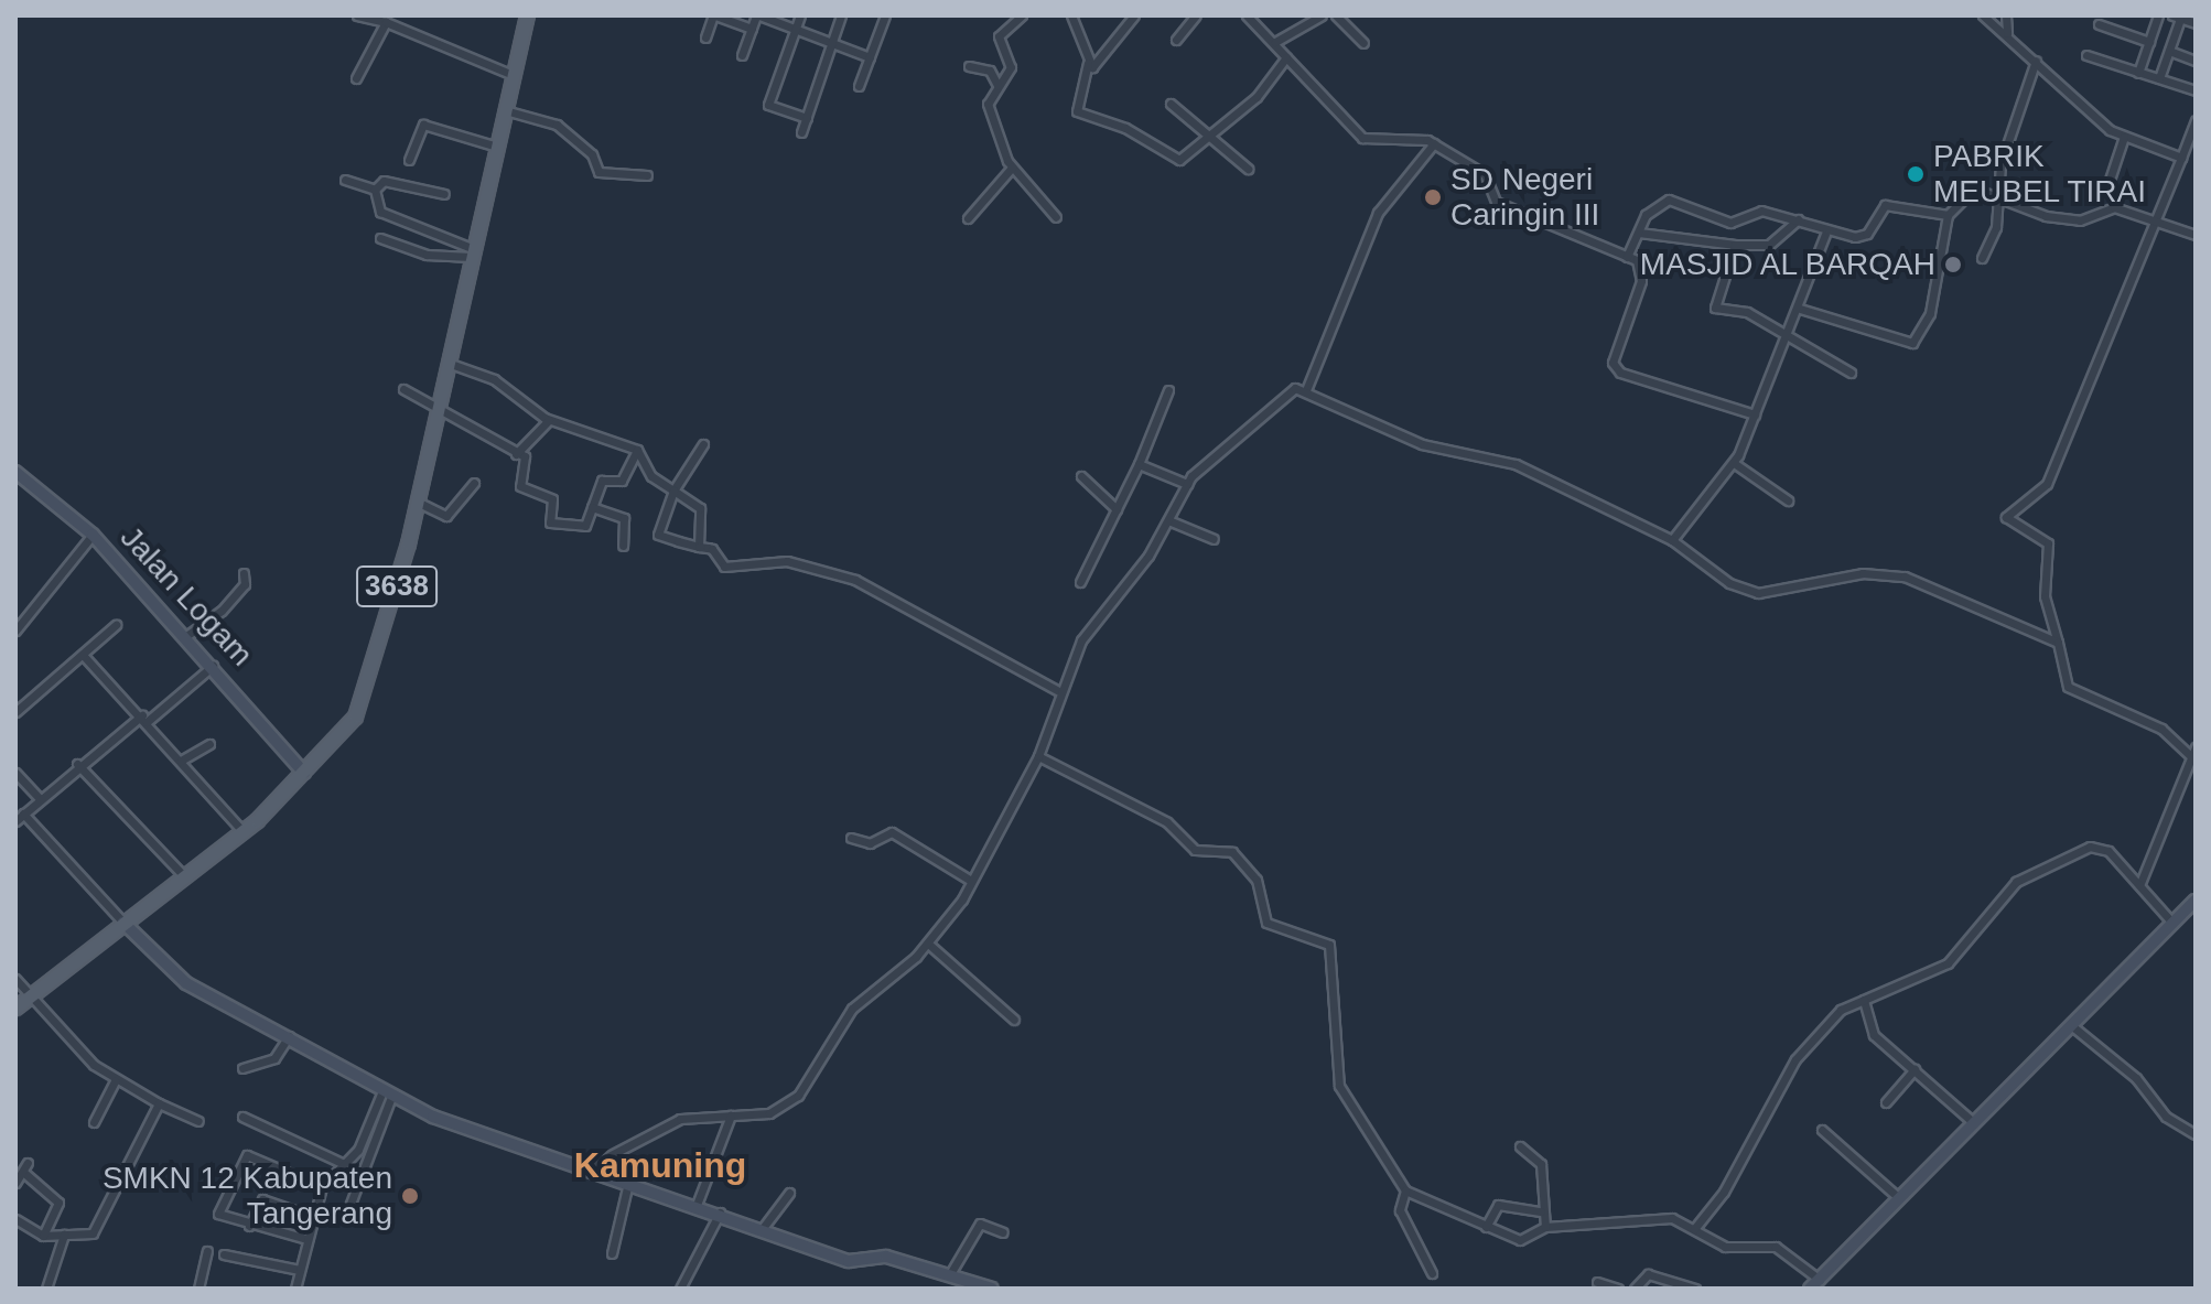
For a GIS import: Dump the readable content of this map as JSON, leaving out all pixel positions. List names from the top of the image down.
{
  "streets": {
    "main road": ["3638"],
    "street": ["Jalan Logam"]
  },
  "crossings": [
    ["3638", "Jalan Logam"]
  ],
  "districts": ["Kamuning"],
  "places": [
    "PABRIK MEUBEL TIRAI",
    "SD Negeri Caringin III",
    "MASJID AL BARQAH",
    "SMKN 12 Kabupaten Tangerang"
  ]
}
